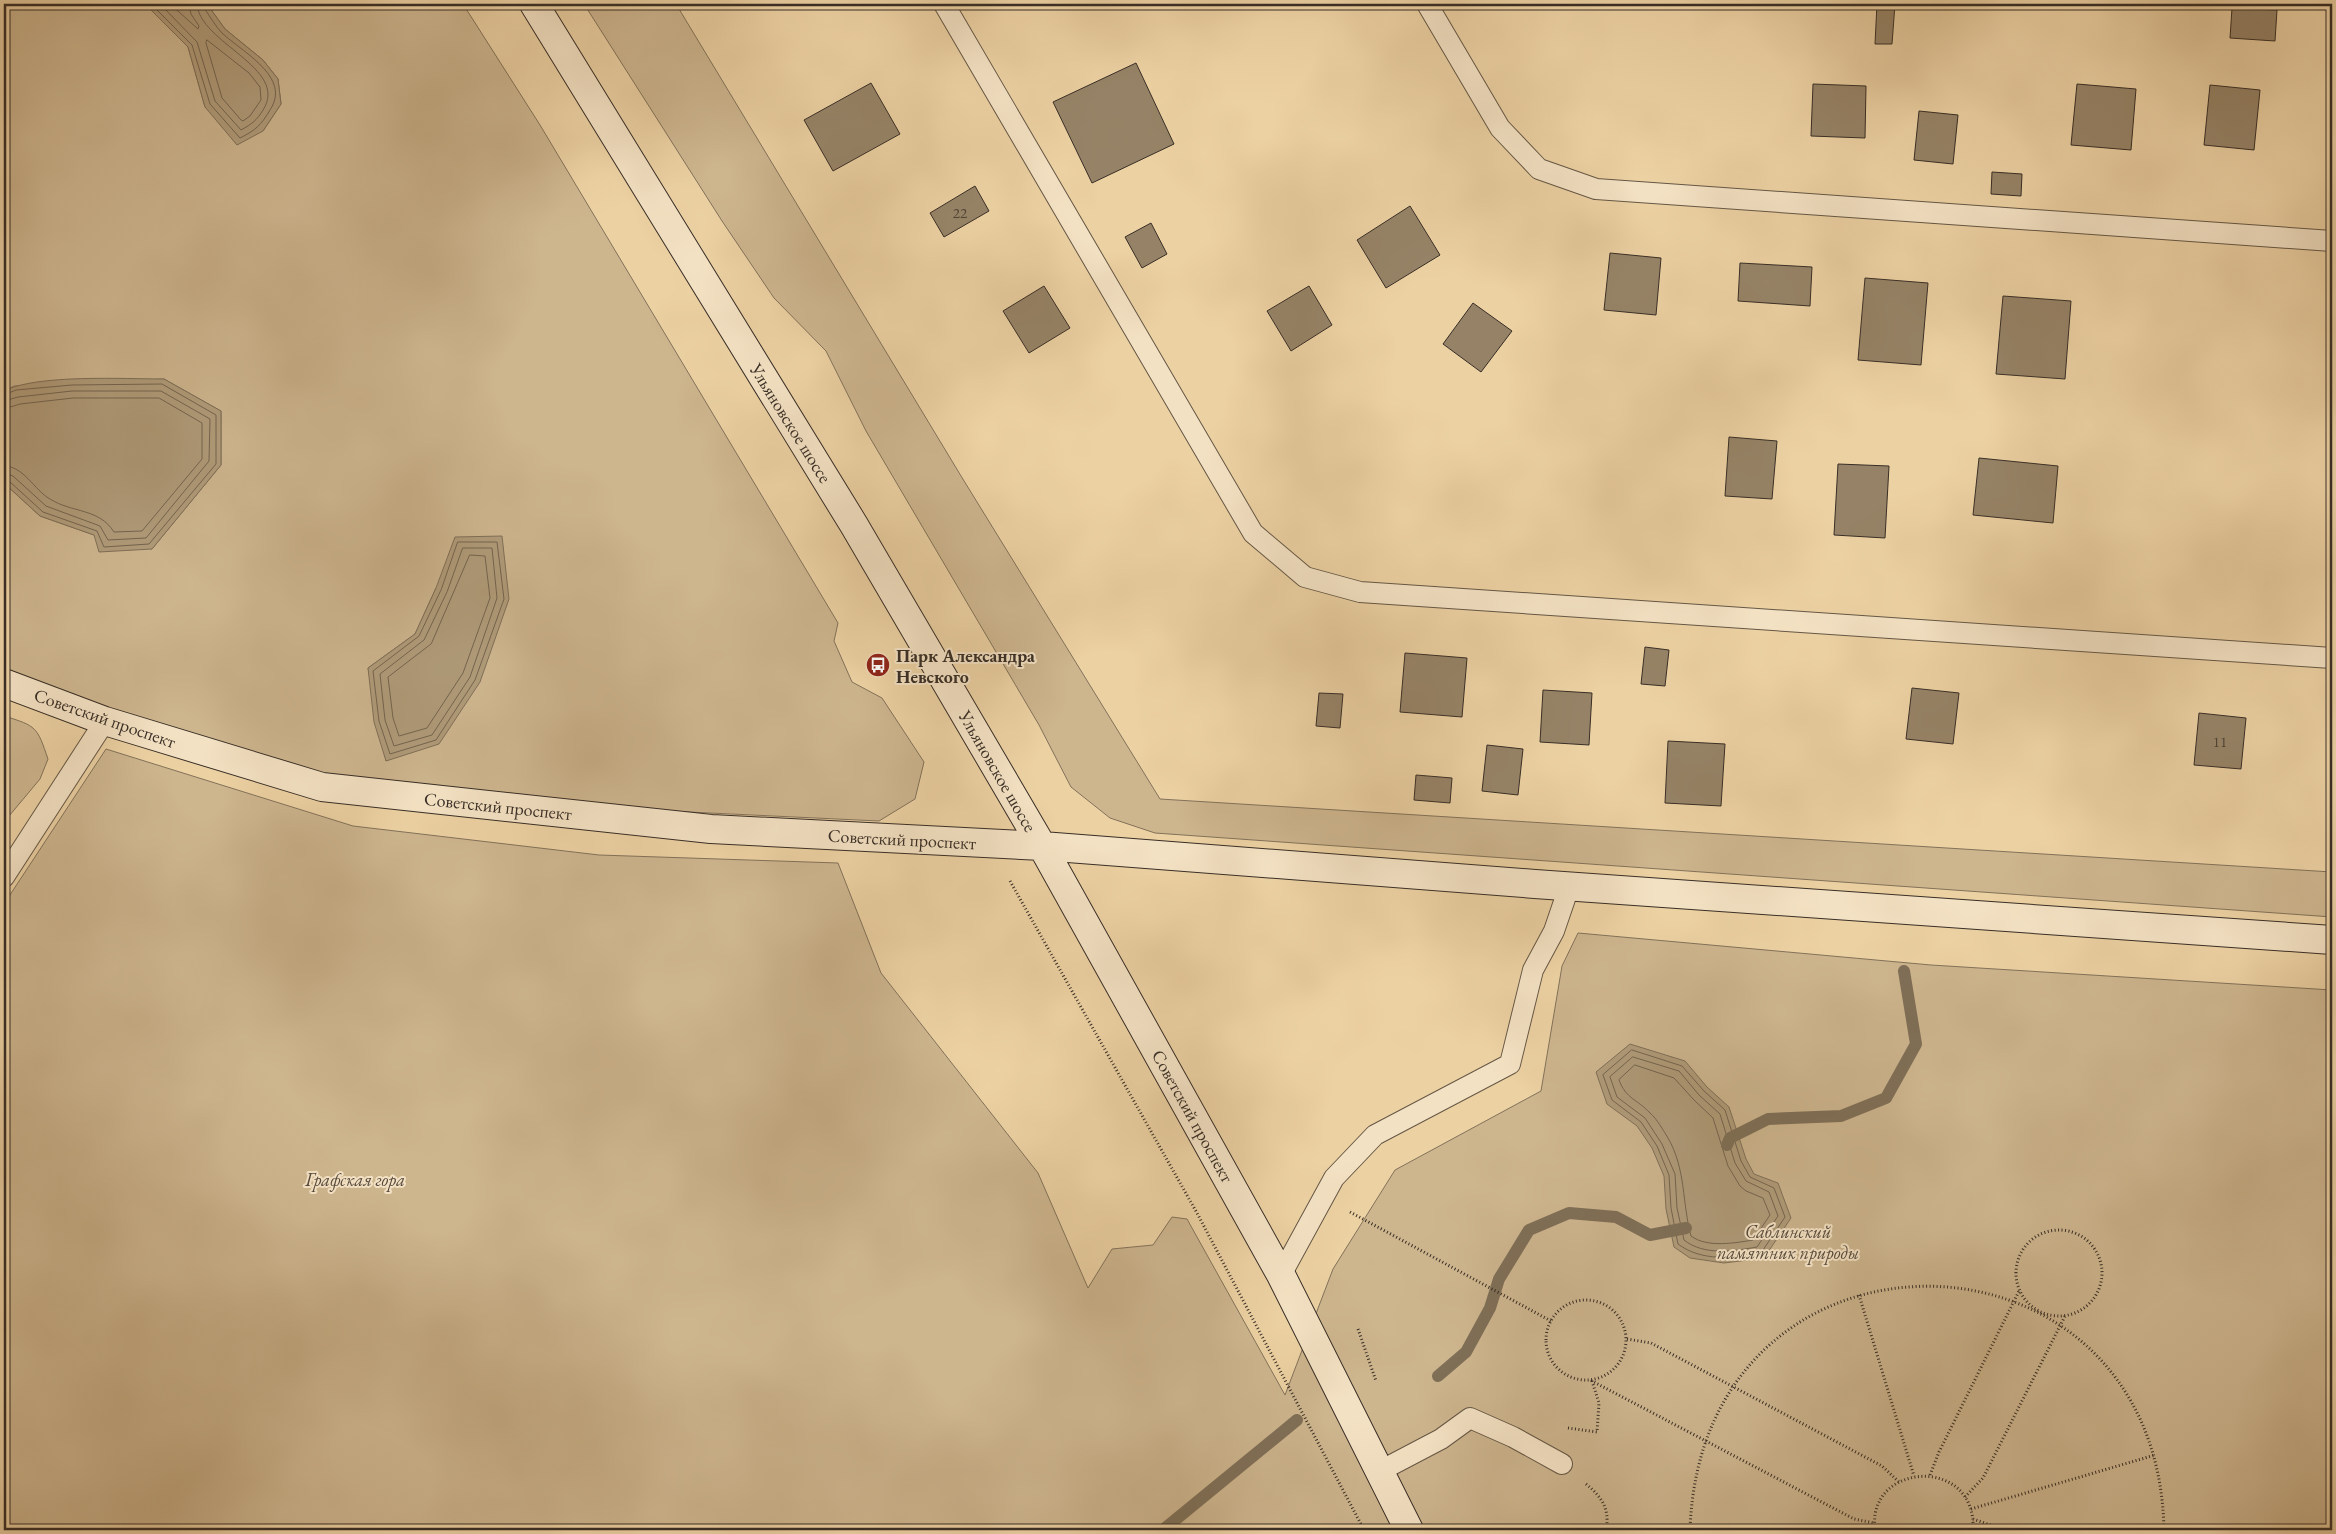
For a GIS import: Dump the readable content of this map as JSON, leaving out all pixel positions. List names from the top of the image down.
{
  "streets": {
    "street": ["Ульяновское шоссе", "Советский проспект"]
  },
  "crossings": [
    ["Ульяновское шоссе", "Советский проспект"]
  ],
  "parks": ["Графская гора", "Саблинский памятник природы"],
  "places": {
    "bus stop": ["Парк Александра Невского"]
  },
  "house_numbers": ["22", "11"]
}
